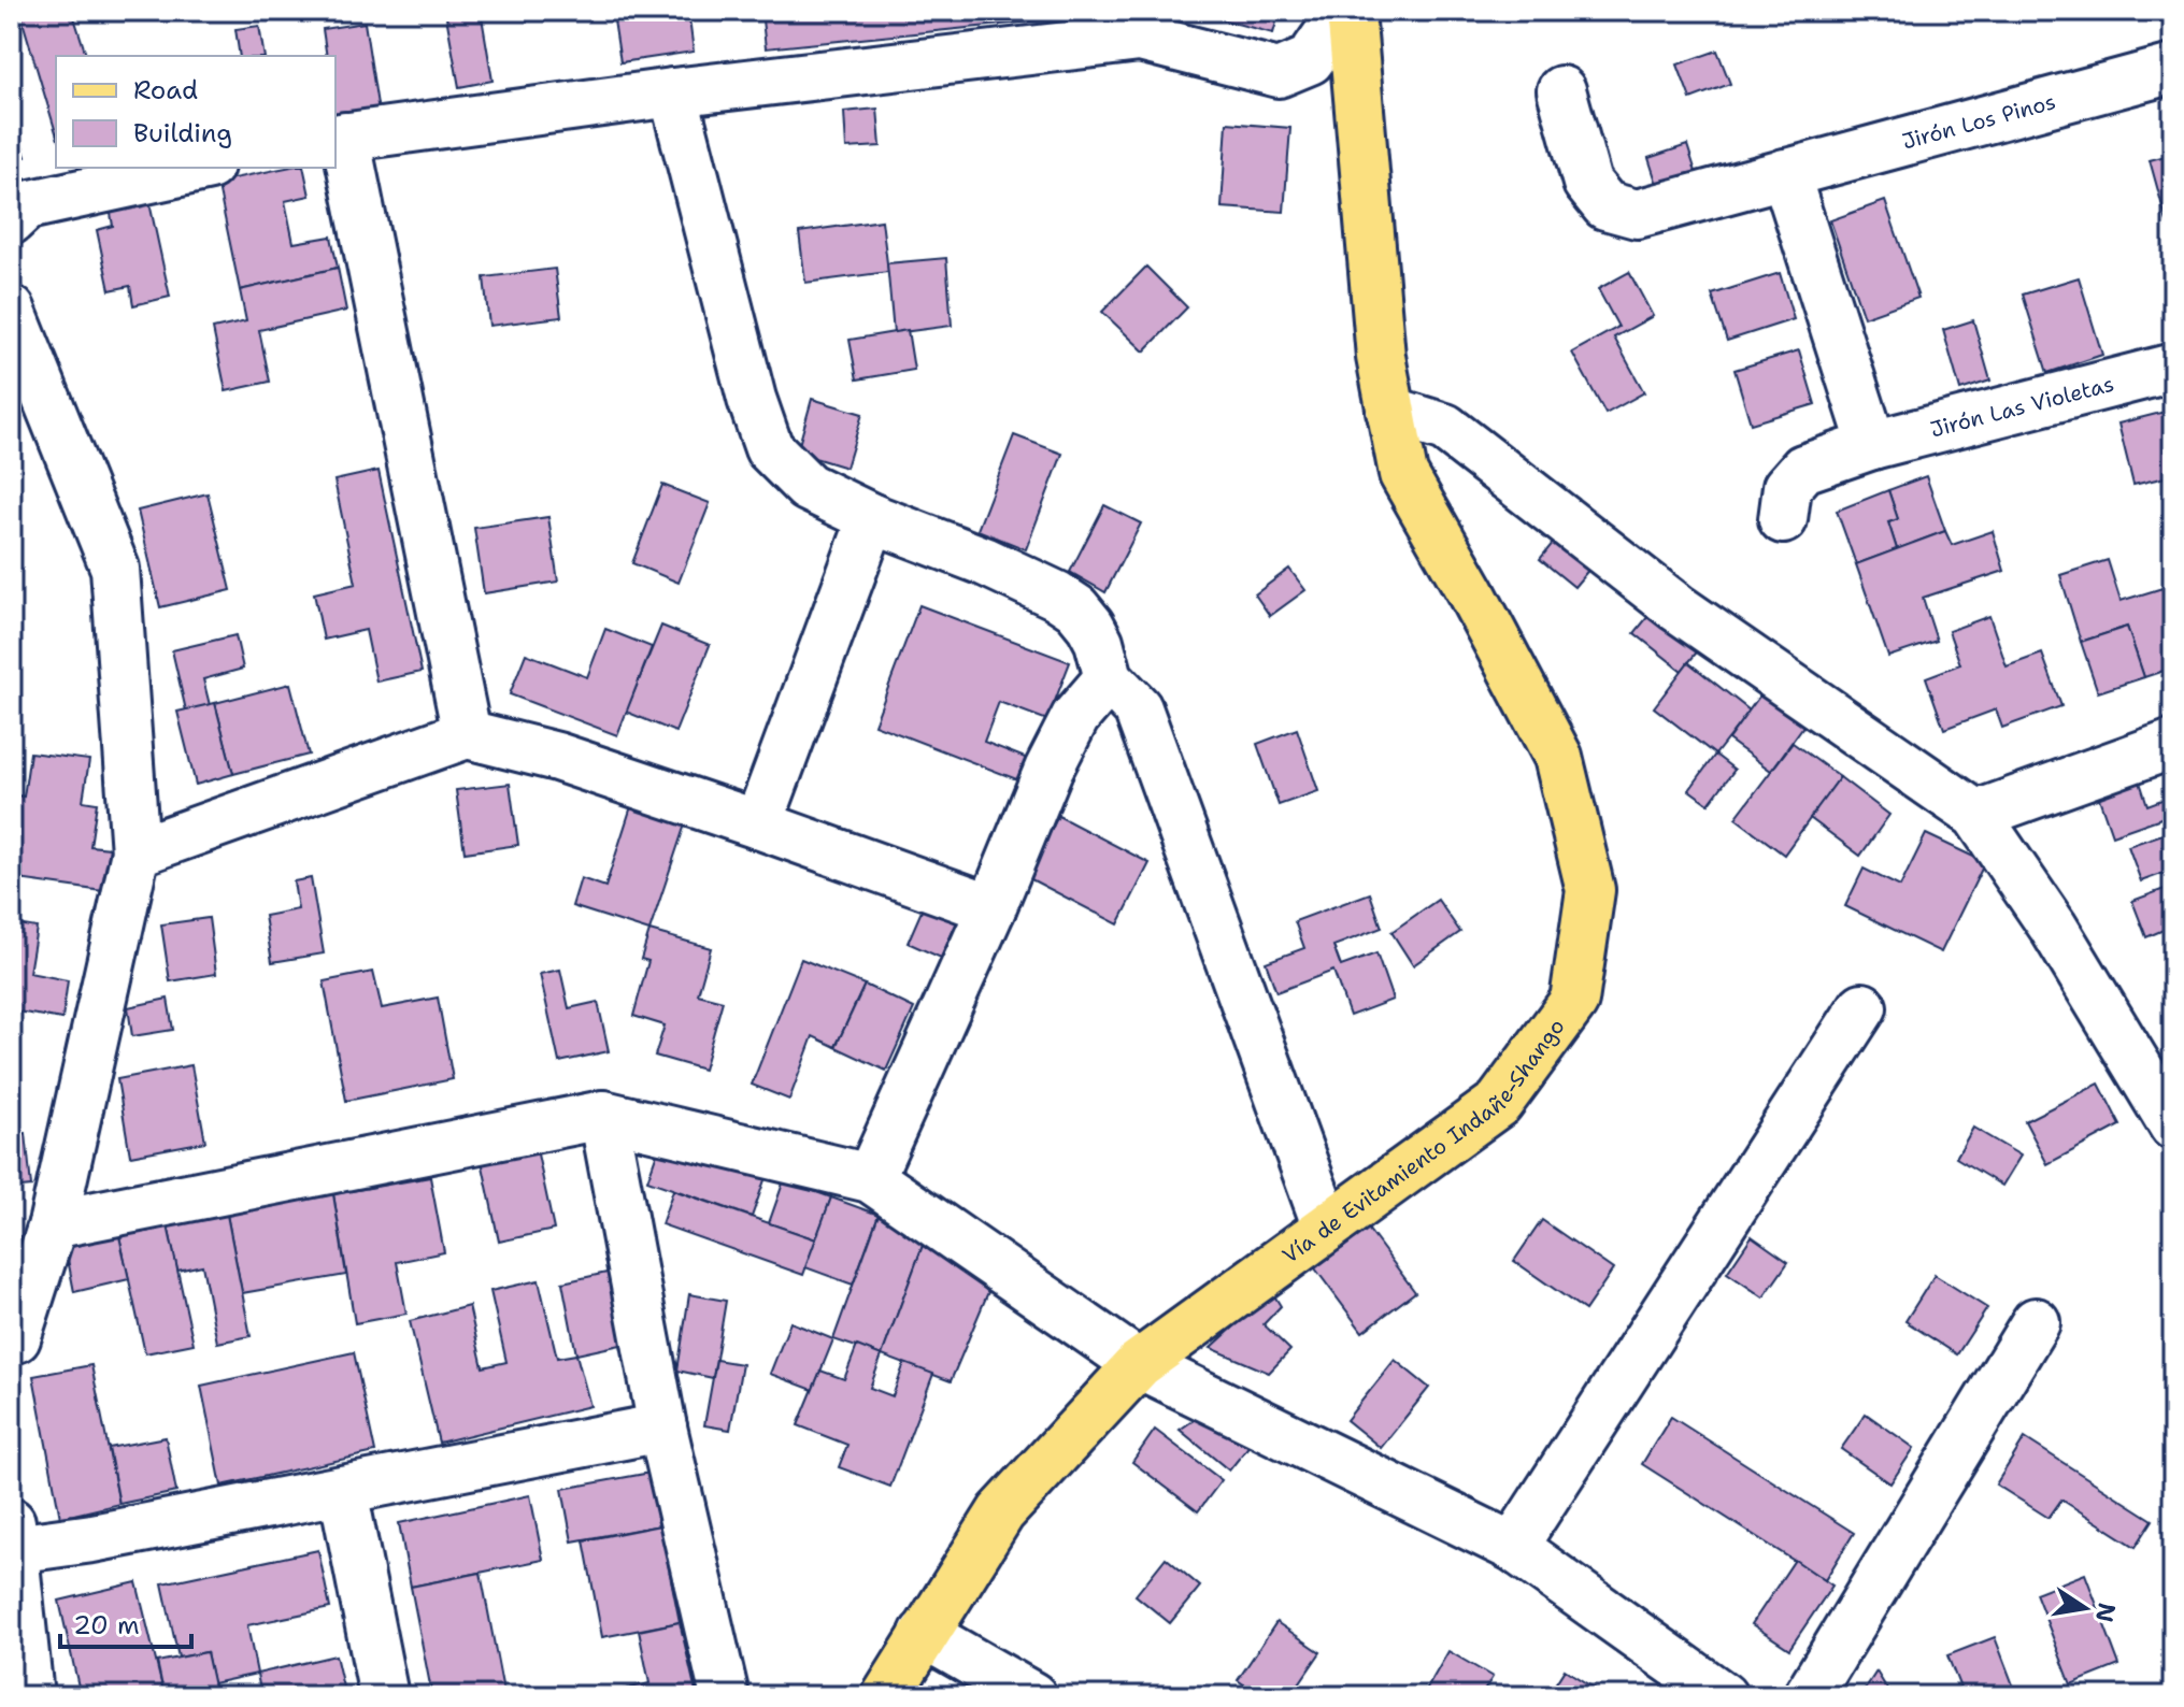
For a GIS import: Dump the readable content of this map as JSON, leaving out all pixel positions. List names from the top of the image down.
{
  "streets": {
    "main road": ["Vía de Evitamiento Indañe-Shango"],
    "street": ["Jirón Los Pinos", "Jirón Las Violetas"]
  },
  "legend": ["Road", "Building"],
  "scale_bar": "20 m",
  "north": "right"
}
